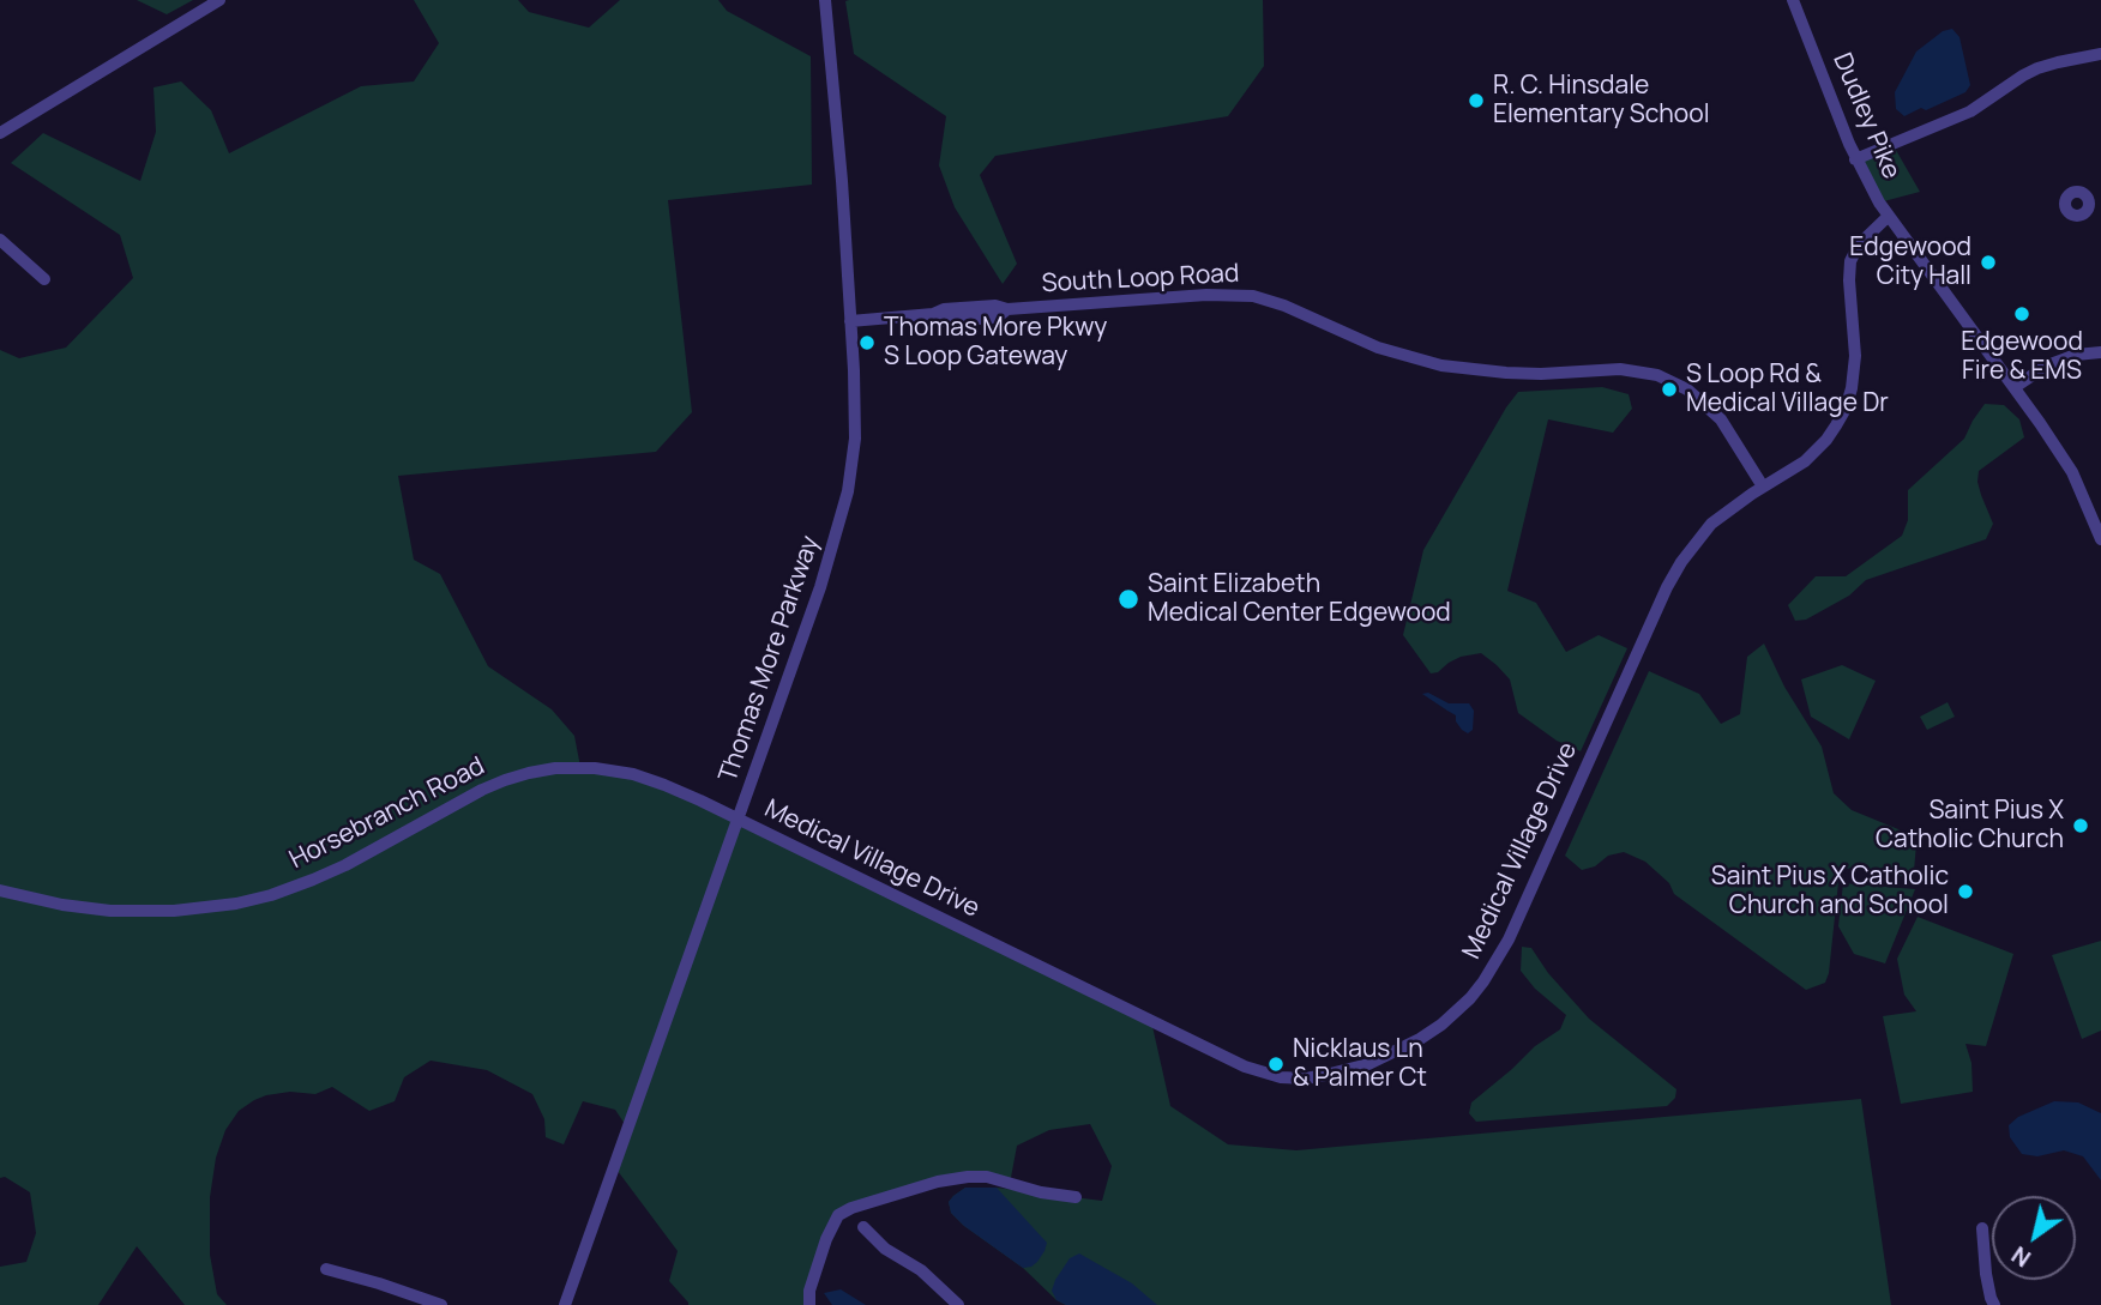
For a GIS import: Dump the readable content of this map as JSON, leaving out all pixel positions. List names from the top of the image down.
{
  "streets": {
    "street": [
      "Dudley Pike",
      "South Loop Road",
      "Thomas More Parkway",
      "Horsebranch Road",
      "Medical Village Drive"
    ]
  },
  "crossings": [
    ["Dudley Pike", "Medical Village Drive"],
    ["South Loop Road", "Thomas More Parkway"],
    ["South Loop Road", "Medical Village Drive"],
    ["Thomas More Parkway", "Horsebranch Road"],
    ["Thomas More Parkway", "Medical Village Drive"],
    ["Horsebranch Road", "Medical Village Drive"]
  ],
  "places": [
    "R. C. Hinsdale Elementary School",
    "Edgewood City Hall",
    "Edgewood Fire & EMS",
    "Thomas More Pkwy S Loop Gateway",
    "S Loop Rd & Medical Village Dr",
    "Saint Elizabeth Medical Center Edgewood",
    "Saint Pius X Catholic Church",
    "Saint Pius X Catholic Church and School",
    "Nicklaus Ln & Palmer Ct"
  ],
  "north": "bottom left"
}
